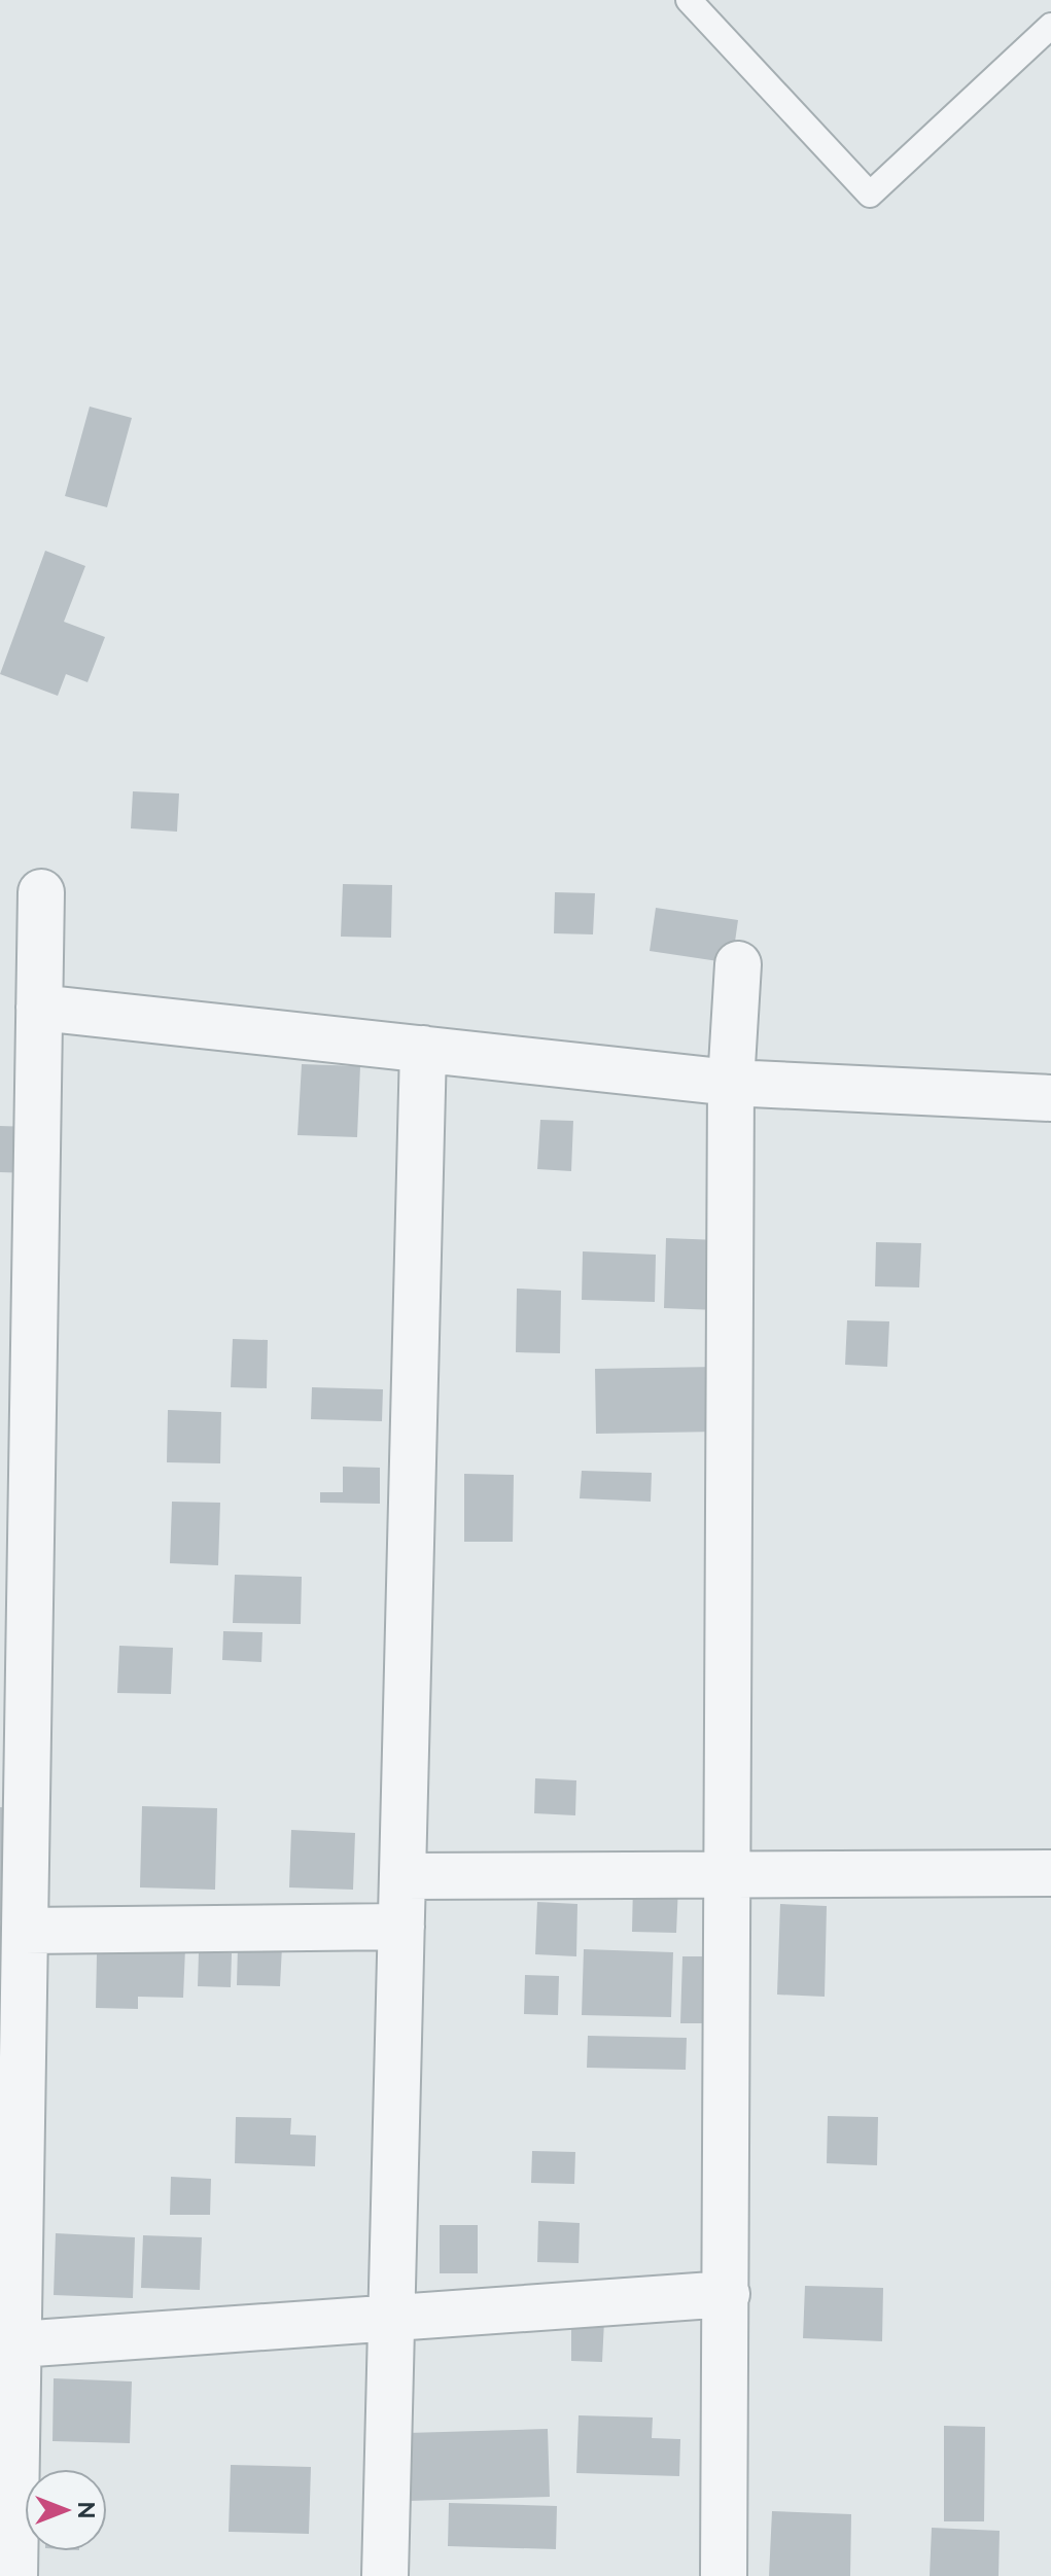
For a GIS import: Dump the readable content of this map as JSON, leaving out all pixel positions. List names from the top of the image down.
{
  "north": "right"
}
